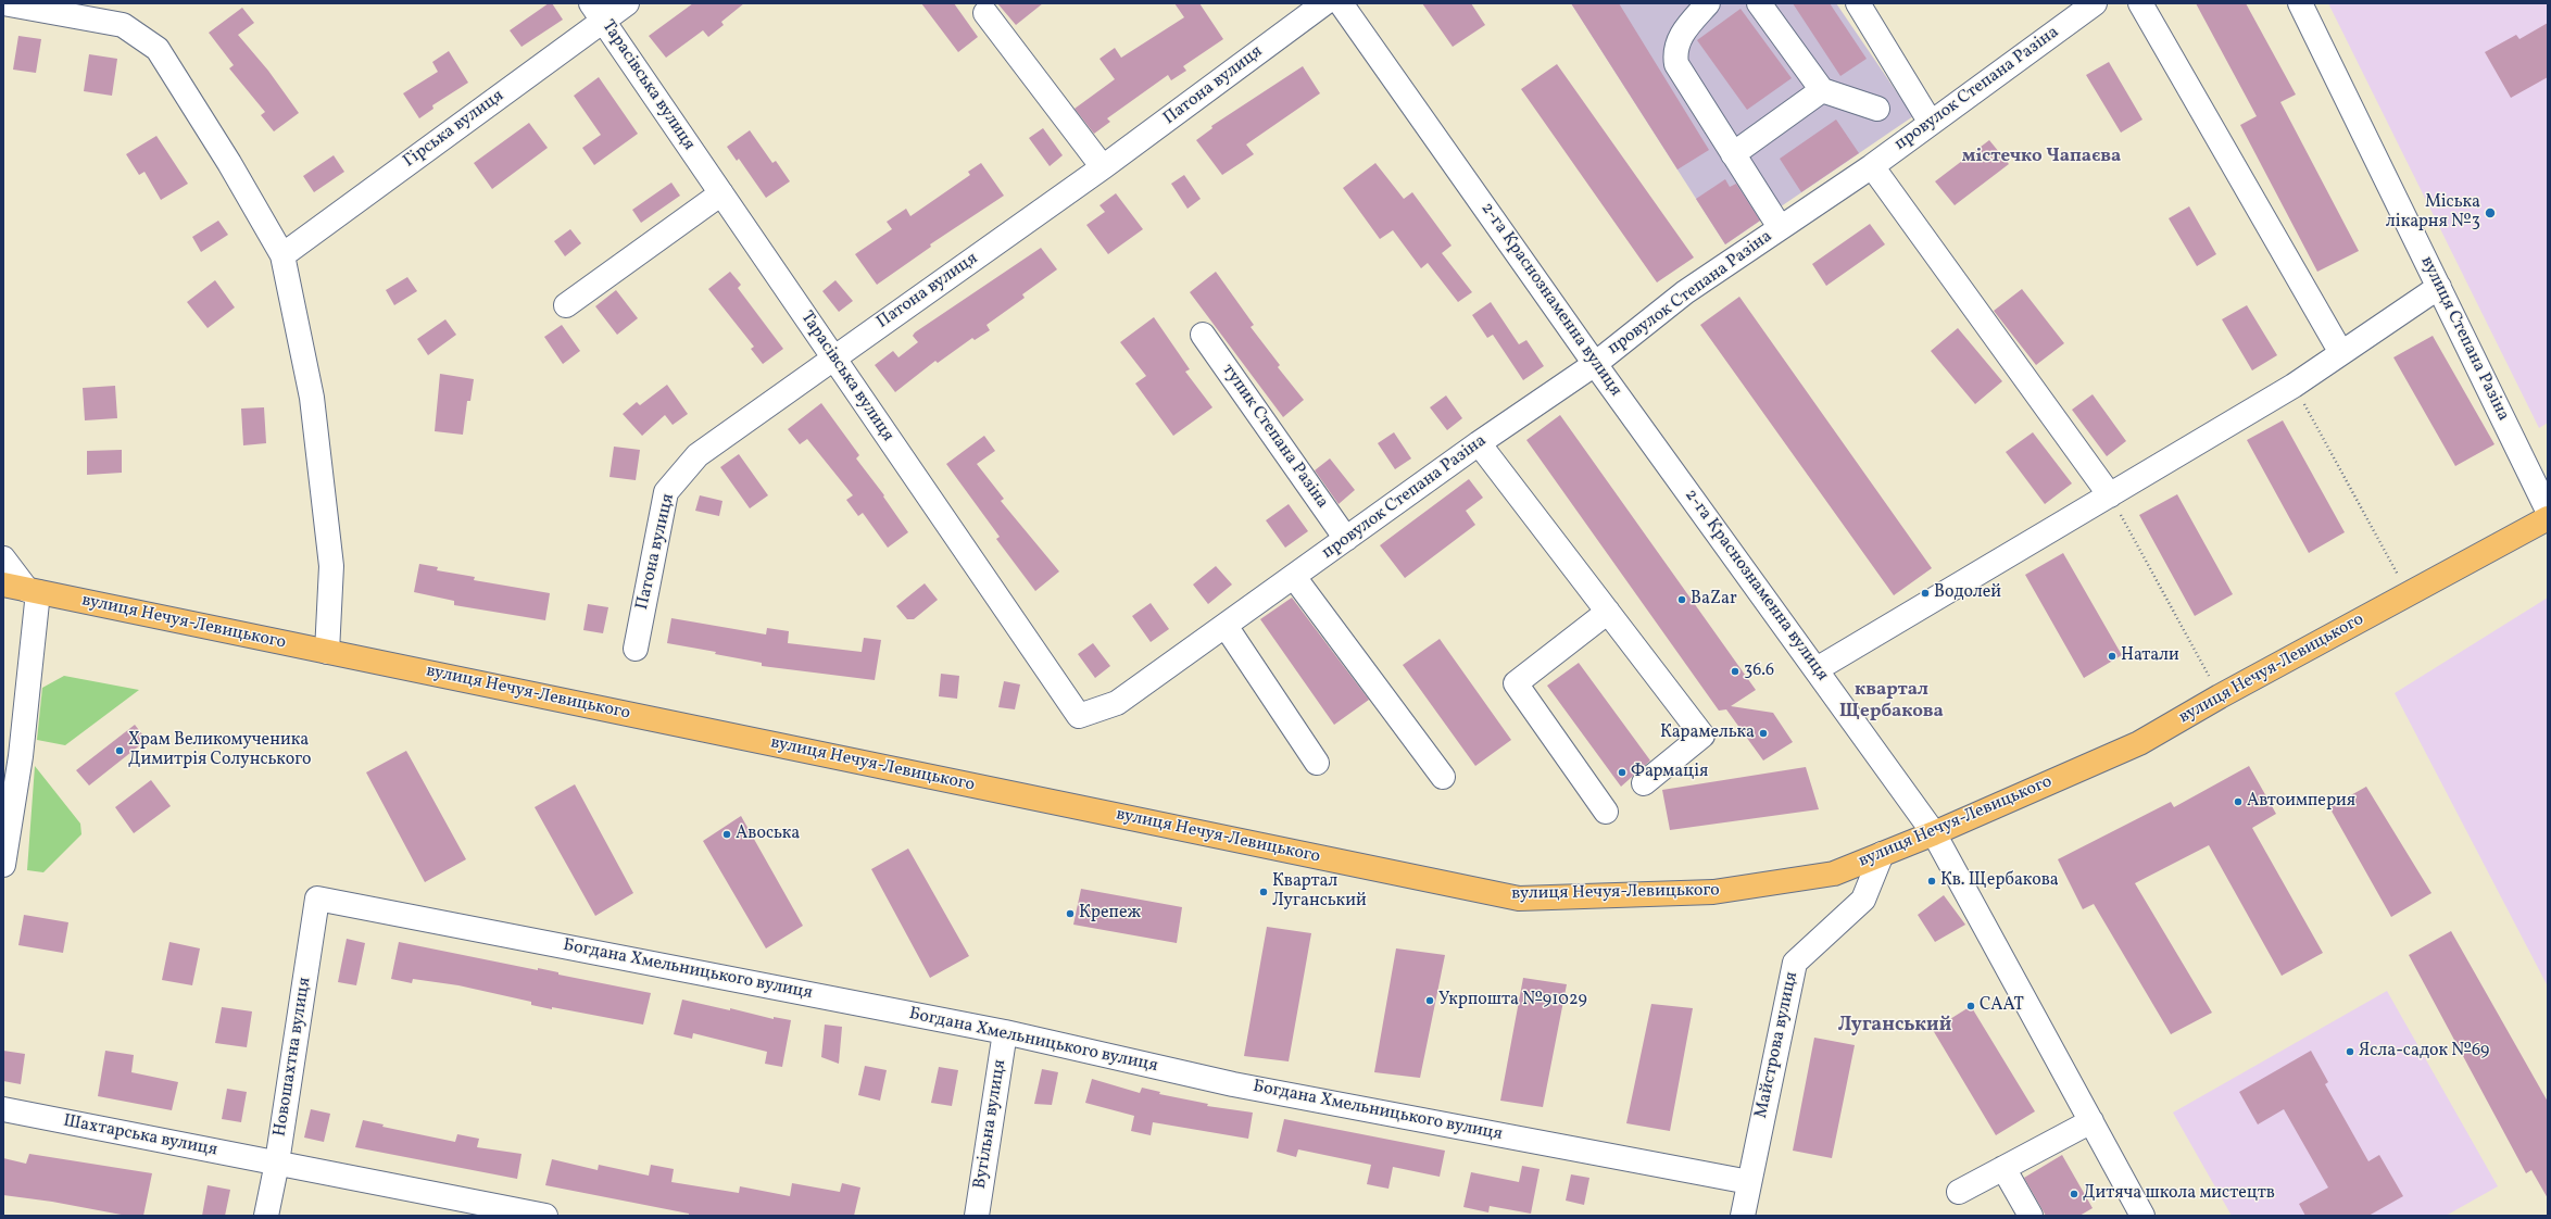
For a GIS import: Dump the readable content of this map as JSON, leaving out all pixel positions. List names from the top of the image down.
{
  "streets": {
    "main road": ["вулиця Нечуя-Левицького"],
    "street": [
      "Тарасівська вулиця",
      "Патона вулиця",
      "провулок Степана Разіна",
      "Гірська вулиця",
      "2-га Краснознаменна вулиця",
      "вулиця Степана Разіна",
      "тупик Степана Разіна",
      "Богдана Хмельницького вулиця",
      "Майстрова вулиця",
      "Новошахтна вулиця",
      "Вугільна вулиця",
      "Шахтарська вулиця"
    ]
  },
  "crossings": [
    ["Тарасівська вулиця", "Патона вулиця"],
    ["Тарасівська вулиця", "провулок Степана Разіна"],
    ["Тарасівська вулиця", "Гірська вулиця"],
    ["провулок Степана Разіна", "2-га Краснознаменна вулиця"],
    ["провулок Степана Разіна", "тупик Степана Разіна"],
    ["2-га Краснознаменна вулиця", "вулиця Нечуя-Левицького"],
    ["вулиця Нечуя-Левицького", "Майстрова вулиця"],
    ["Богдана Хмельницького вулиця", "Майстрова вулиця"],
    ["Богдана Хмельницького вулиця", "Новошахтна вулиця"],
    ["Богдана Хмельницького вулиця", "Вугільна вулиця"],
    ["Новошахтна вулиця", "Шахтарська вулиця"]
  ],
  "districts": ["містечко Чапаєва", "квартал Щербакова", "Луганський"],
  "places": [
    "Міська лікарня №3",
    "Водолей",
    "BaZar",
    "Натали",
    "36.6",
    "Карамелька",
    "Храм Великомученика Димитрія Солунського",
    "Фармація",
    "Автоимперия",
    "Авоська",
    "Кв. Щербакова",
    "Квартал Луганський",
    "Крепеж",
    "Укрпошта №91029",
    "СААТ",
    "Ясла-садок №69",
    "Дитяча школа мистецтв"
  ]
}
